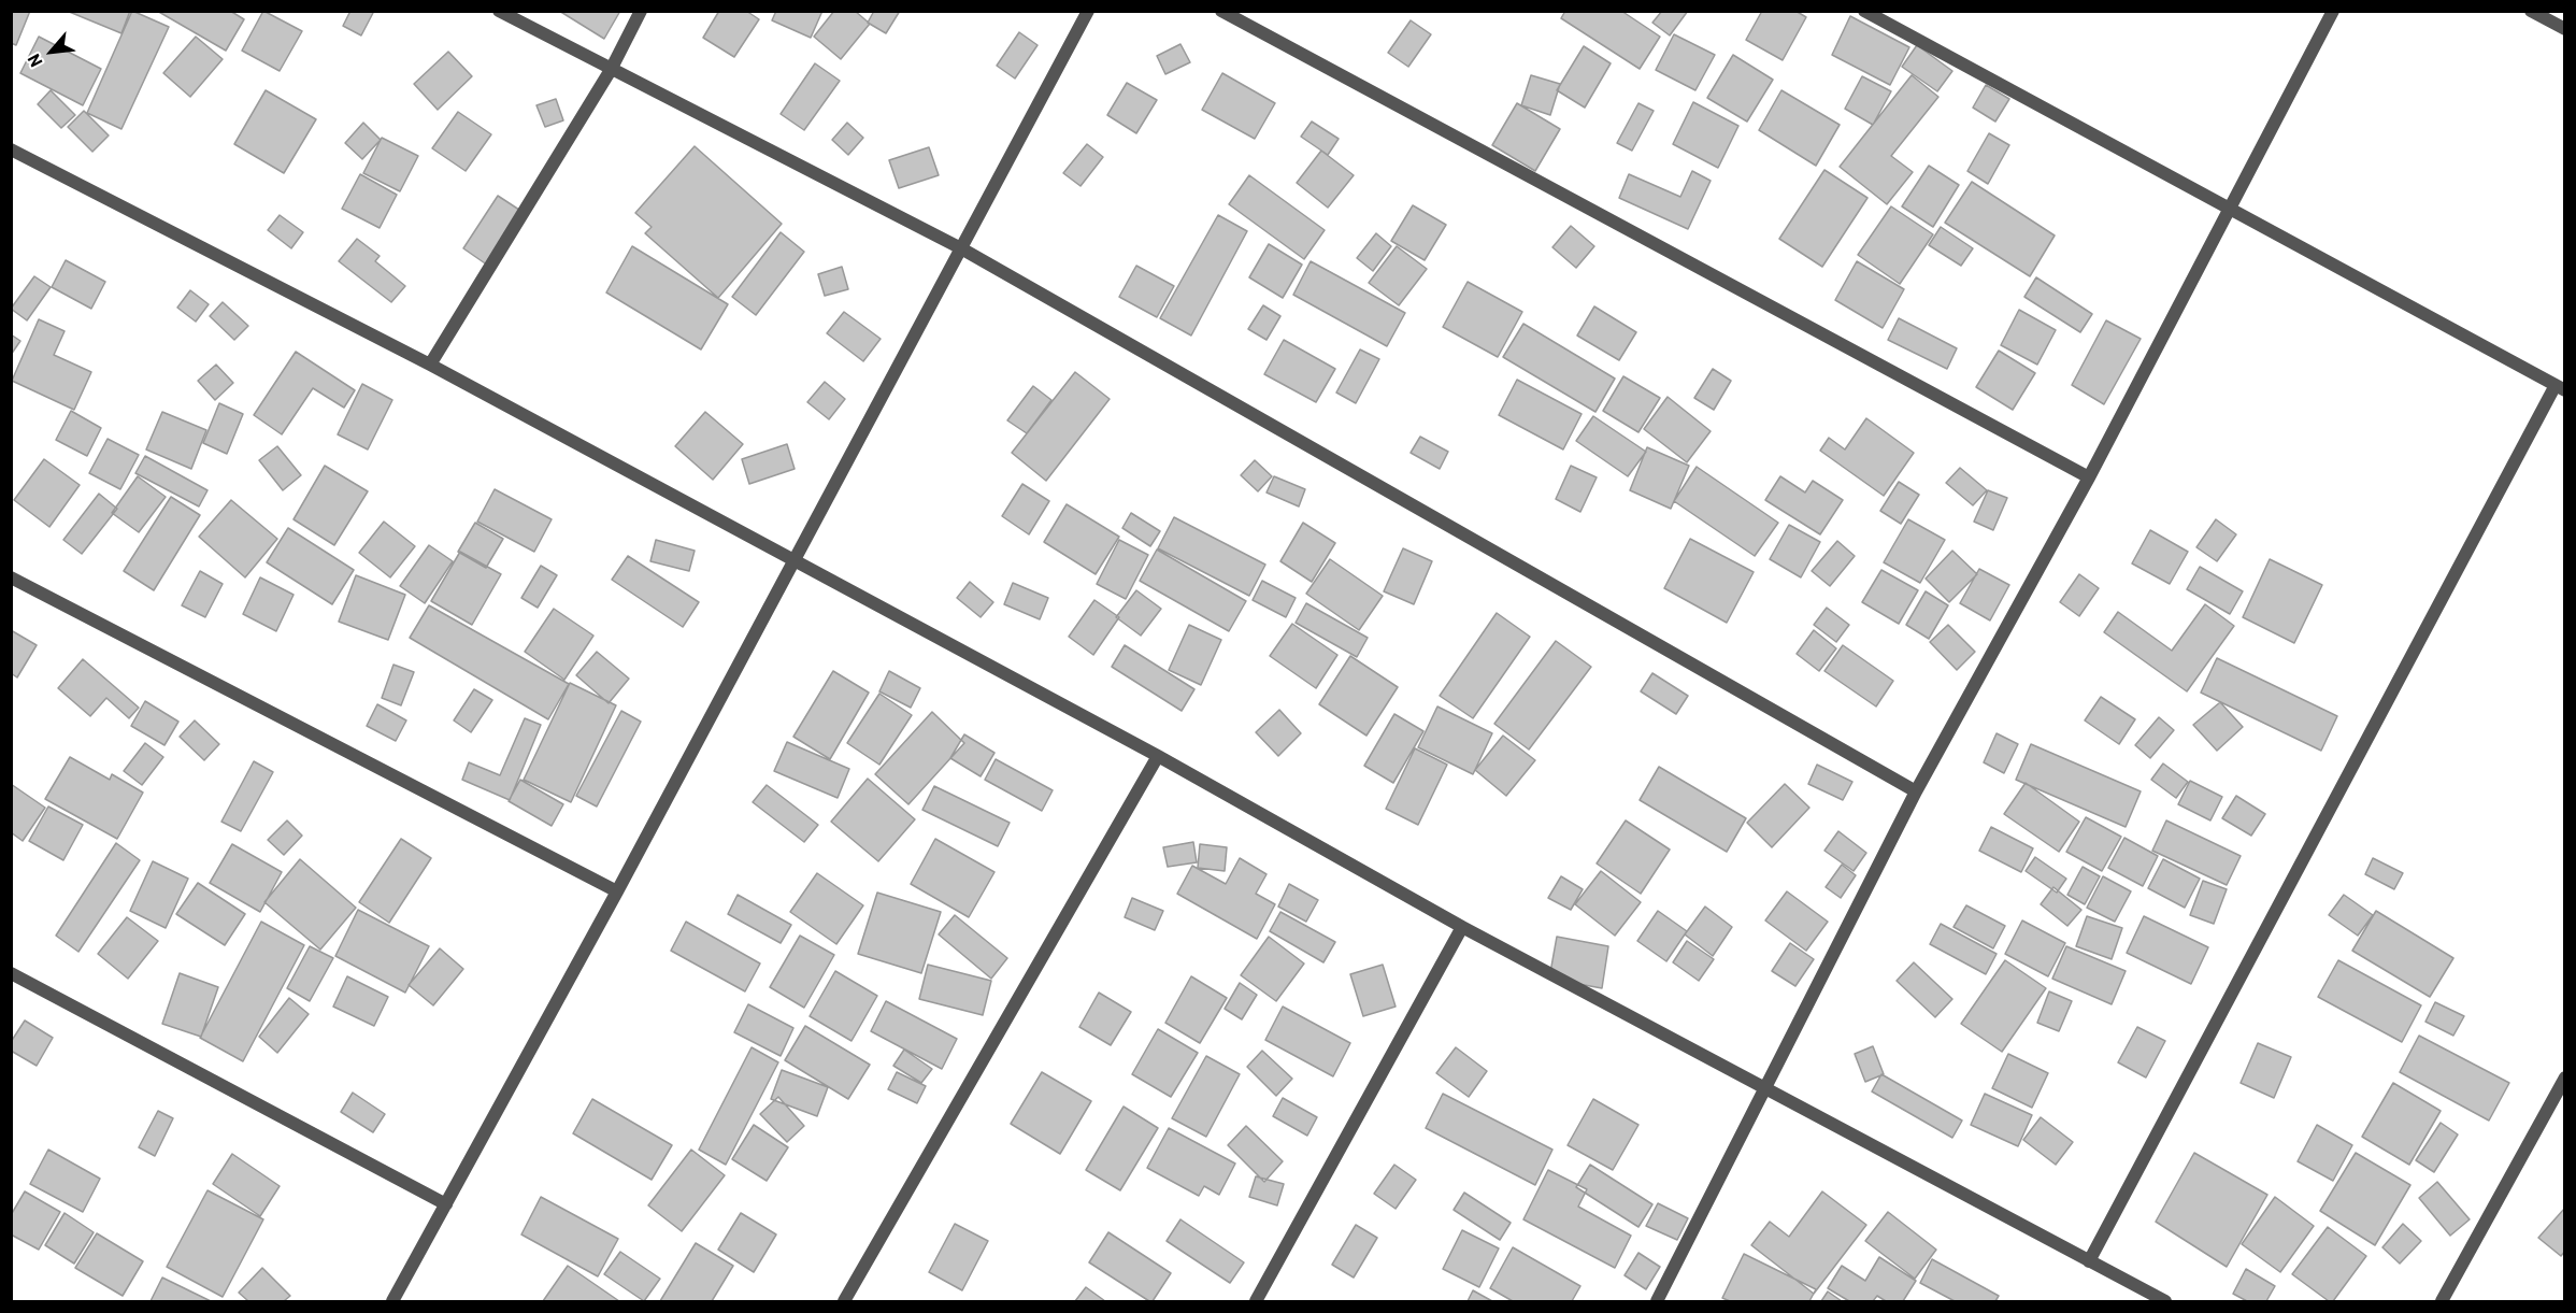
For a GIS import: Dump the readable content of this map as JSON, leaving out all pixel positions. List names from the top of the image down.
{
  "north": "bottom left"
}
